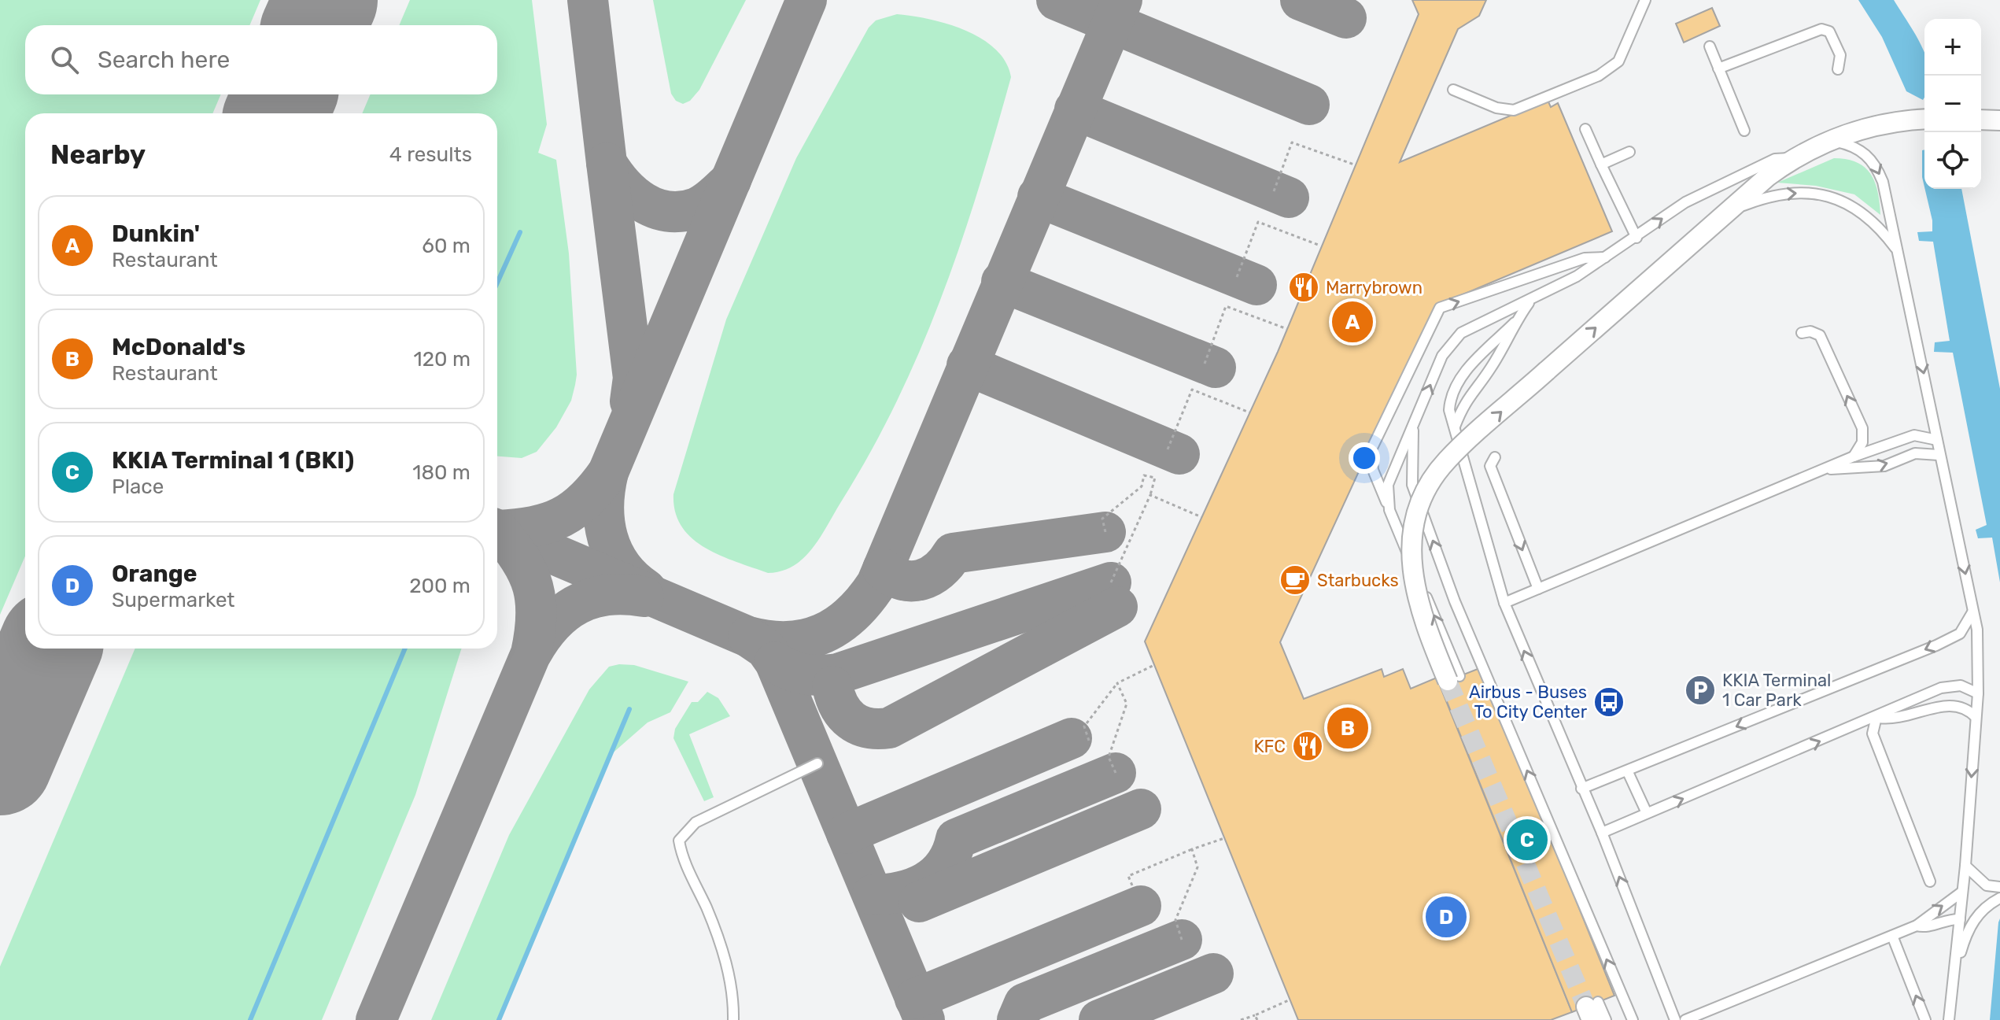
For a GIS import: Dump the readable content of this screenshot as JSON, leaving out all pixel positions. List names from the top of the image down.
{
  "places": {
    "restaurant": ["Marrybrown", "KFC"],
    "cafe": ["Starbucks"],
    "parking": ["KKIA Terminal 1 Car Park"],
    "bus stop": ["Airbus - Buses To City Center"]
  },
  "page": {
    "map_buttons": ["+", "−"],
    "search": "Search here",
    "heading": ["Nearby", "4 results"],
    "list": [
      {
        "mark": "A",
        "name": "Dunkin'",
        "note": "Restaurant",
        "value": "60 m"
      },
      {
        "mark": "B",
        "name": "McDonald's",
        "note": "Restaurant",
        "value": "120 m"
      },
      {
        "mark": "C",
        "name": "KKIA Terminal 1 (BKI)",
        "note": "Place",
        "value": "180 m"
      },
      {
        "mark": "D",
        "name": "Orange",
        "note": "Supermarket",
        "value": "200 m"
      }
    ],
    "pins": [
      "A",
      "B",
      "C",
      "D"
    ]
  }
}
